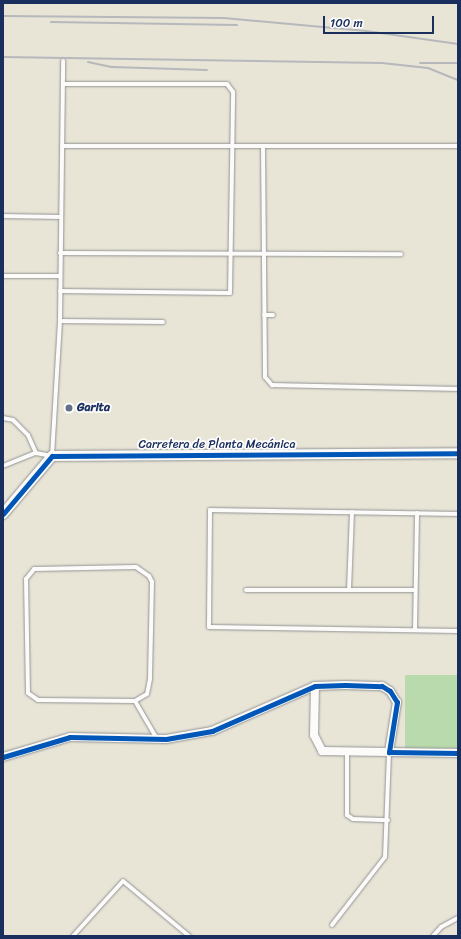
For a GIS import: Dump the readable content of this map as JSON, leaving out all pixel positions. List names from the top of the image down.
{
  "streets": {
    "street": ["Carretera de Planta Mecánica"]
  },
  "places": ["Garita"],
  "scale_bar": "100 m"
}
